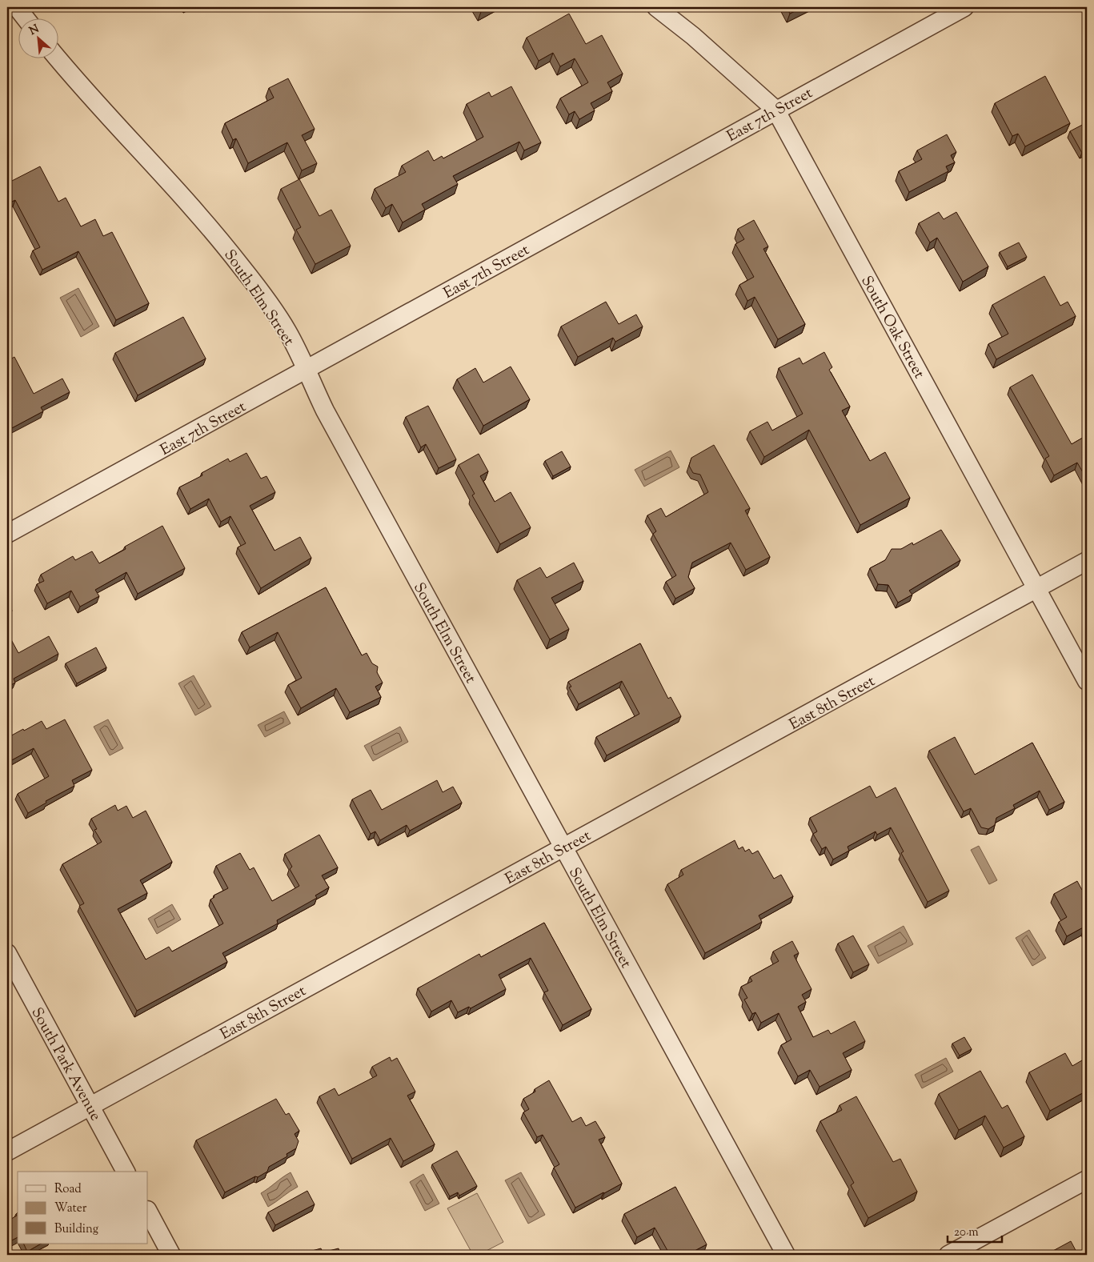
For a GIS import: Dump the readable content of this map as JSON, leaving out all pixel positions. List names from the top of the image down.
{
  "streets": {
    "street": [
      "East 7th Street",
      "South Elm Street",
      "South Oak Street",
      "East 8th Street",
      "South Park Avenue"
    ]
  },
  "crossings": [
    ["East 7th Street", "South Elm Street"],
    ["East 7th Street", "South Oak Street"],
    ["South Elm Street", "East 8th Street"],
    ["South Oak Street", "East 8th Street"],
    ["East 8th Street", "South Park Avenue"]
  ],
  "legend": ["Road", "Water", "Building"],
  "scale_bar": "20 m",
  "north": "top left"
}
